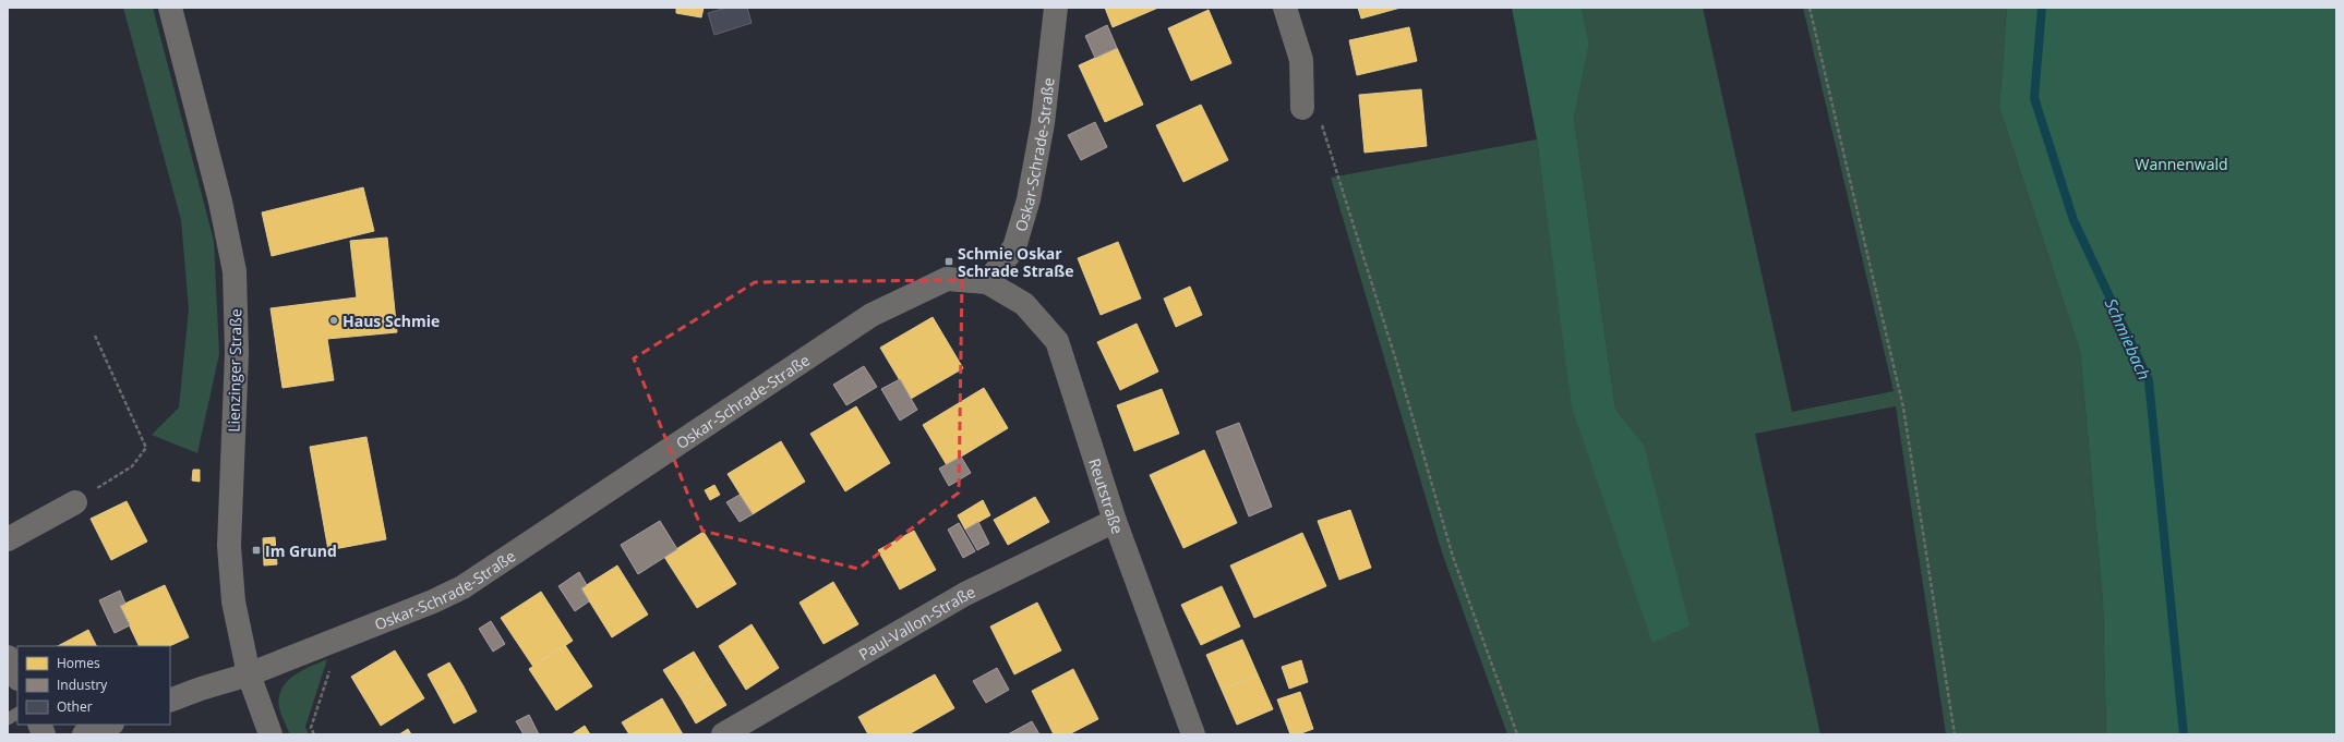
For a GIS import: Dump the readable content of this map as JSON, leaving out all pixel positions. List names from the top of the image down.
{
  "streets": {
    "street": [
      "Oskar-Schrade-Straße",
      "Lienzinger Straße",
      "Reutstraße",
      "Paul-Vallon-Straße"
    ]
  },
  "crossings": [
    ["Oskar-Schrade-Straße", "Lienzinger Straße"],
    ["Oskar-Schrade-Straße", "Reutstraße"],
    ["Reutstraße", "Paul-Vallon-Straße"]
  ],
  "water": ["Schmiebach"],
  "parks": ["Wannenwald"],
  "places": {
    "transit": ["Schmie Oskar Schrade Straße", "Im Grund"],
    "other": ["Haus Schmie"]
  },
  "legend": ["Homes", "Industry", "Other"]
}
